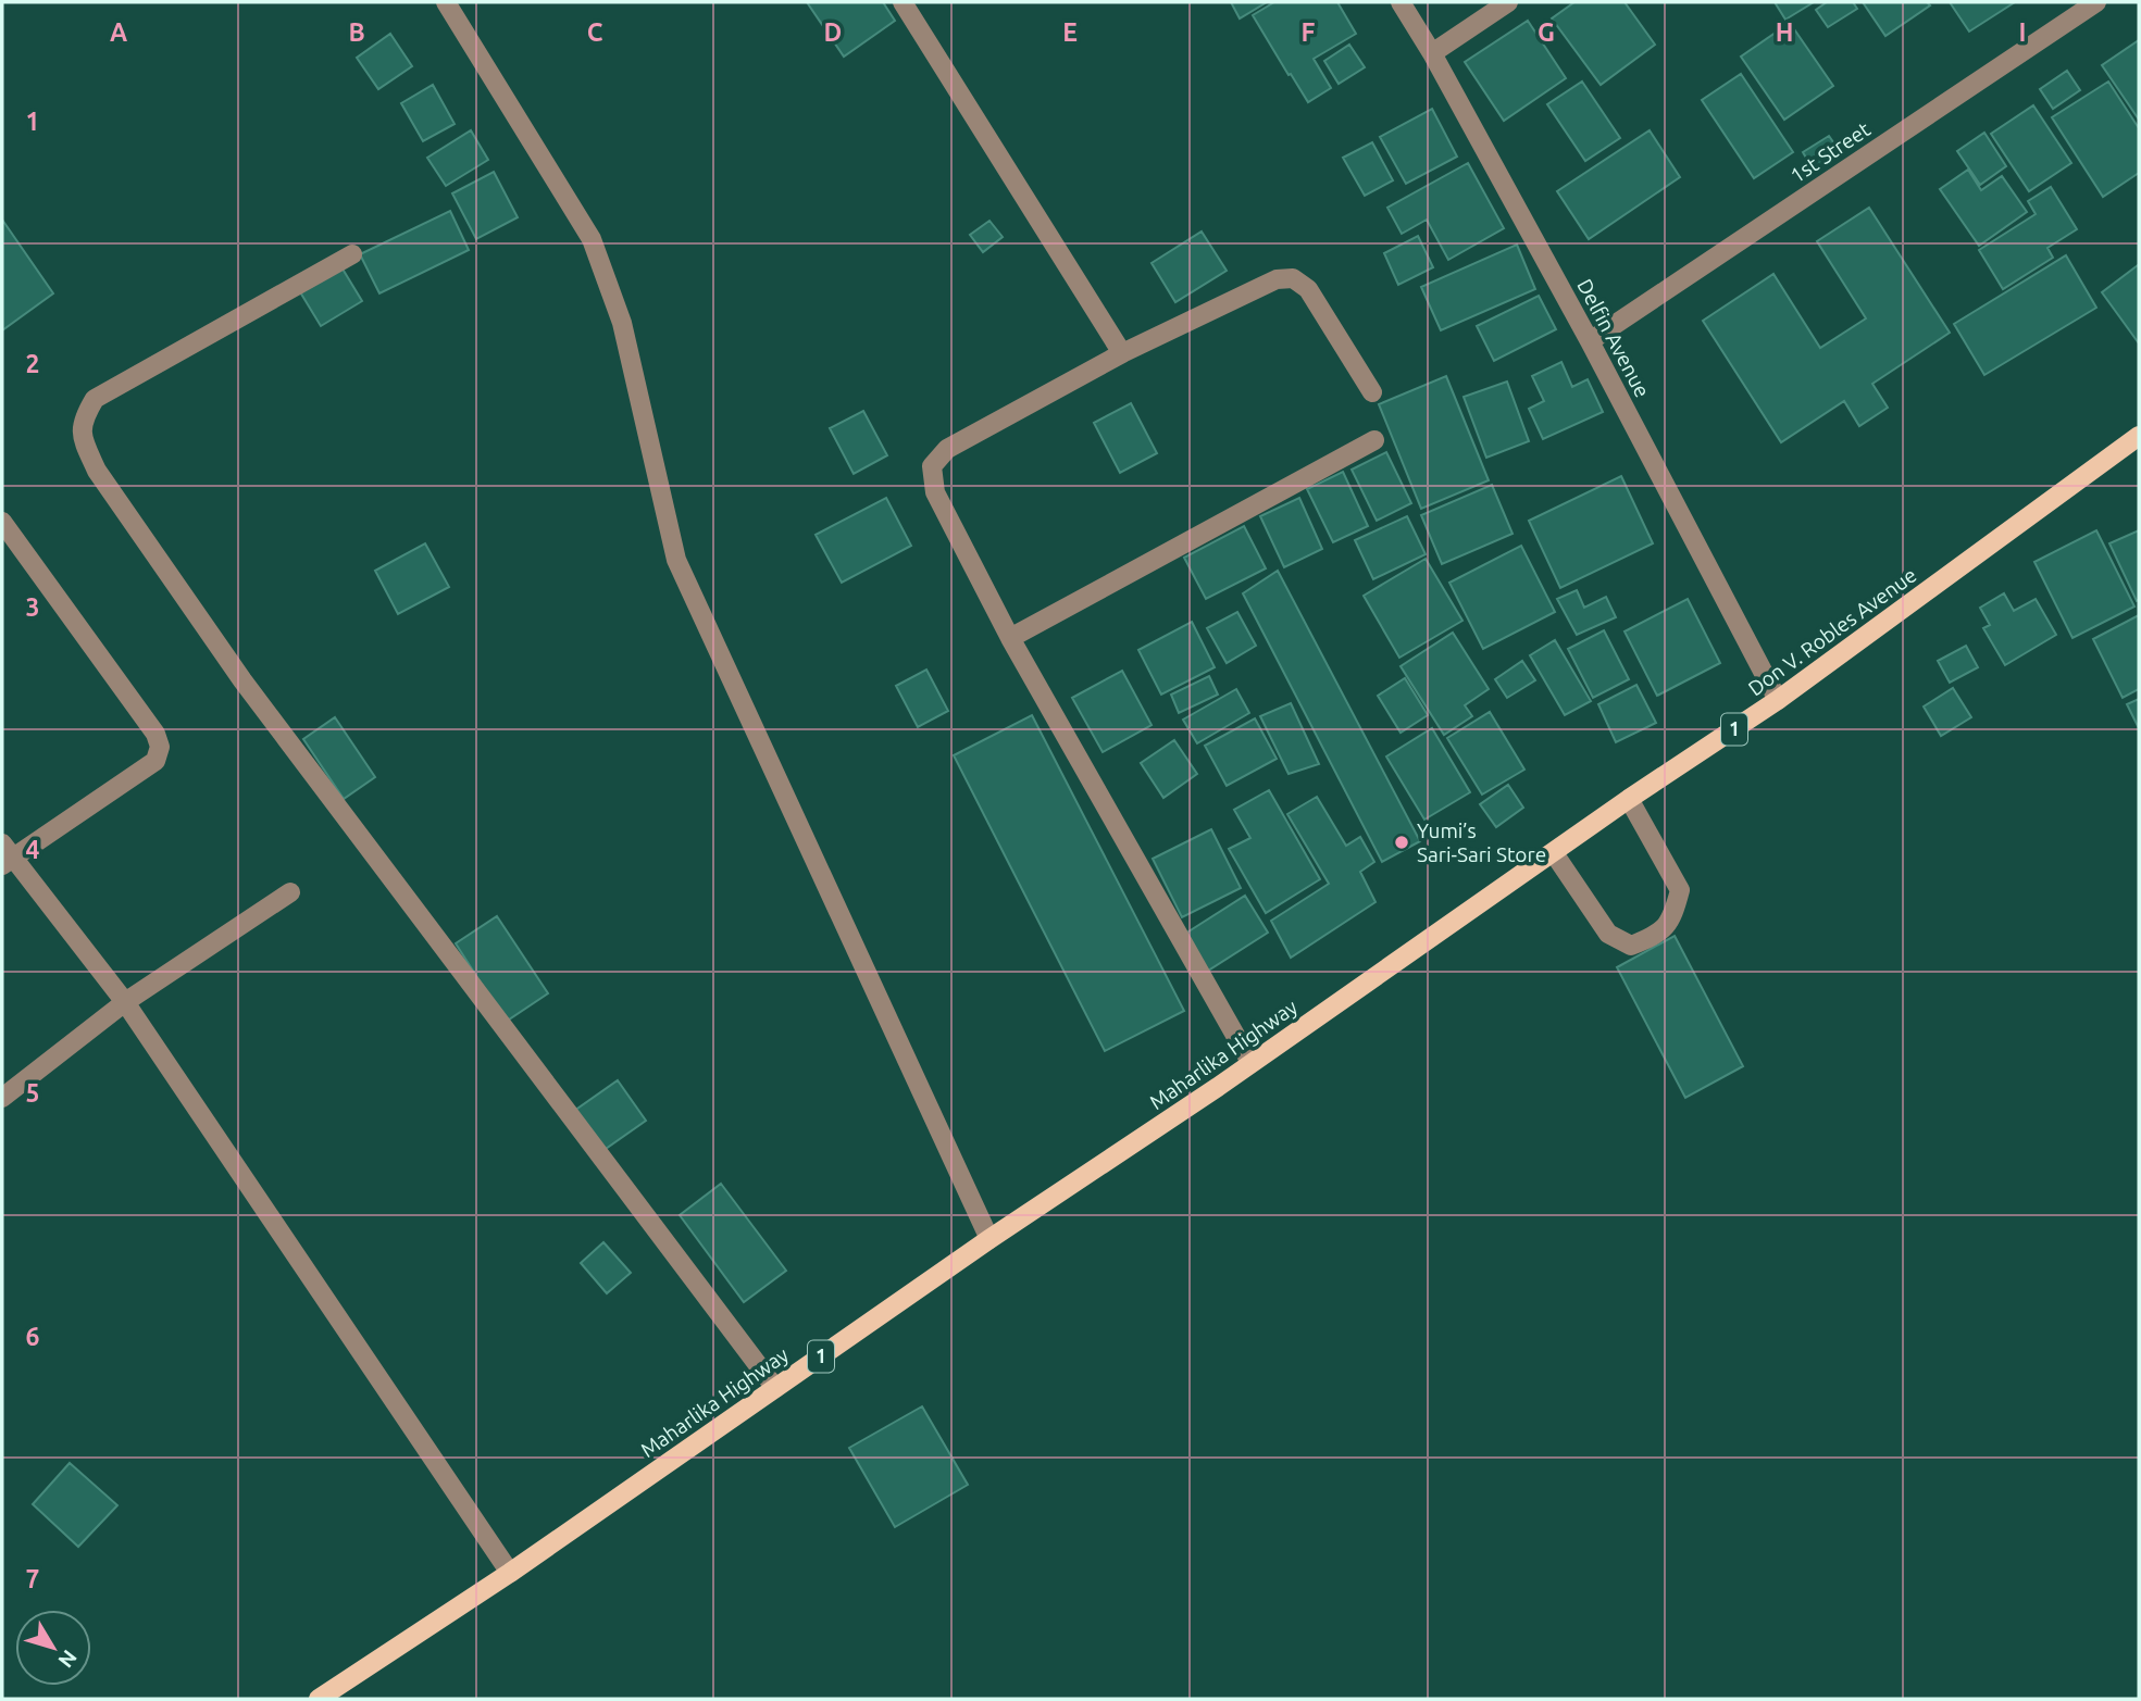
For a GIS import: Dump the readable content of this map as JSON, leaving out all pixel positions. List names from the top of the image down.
{
  "streets": {
    "main road": ["Don V. Robles Avenue", "1", "Maharlika Highway"],
    "street": ["1st Street", "Delfin Avenue"]
  },
  "crossings": [
    ["1st Street", "Delfin Avenue"],
    ["Delfin Avenue", "Don V. Robles Avenue"],
    ["Don V. Robles Avenue", "Maharlika Highway"]
  ],
  "places": ["Yumi’s Sari-Sari Store"],
  "north": "bottom right",
  "grid": {
    "columns": [
      "A",
      "B",
      "C",
      "D",
      "E",
      "F",
      "G",
      "H",
      "I"
    ],
    "rows": [
      "1",
      "2",
      "3",
      "4",
      "5",
      "6",
      "7"
    ]
  }
}
